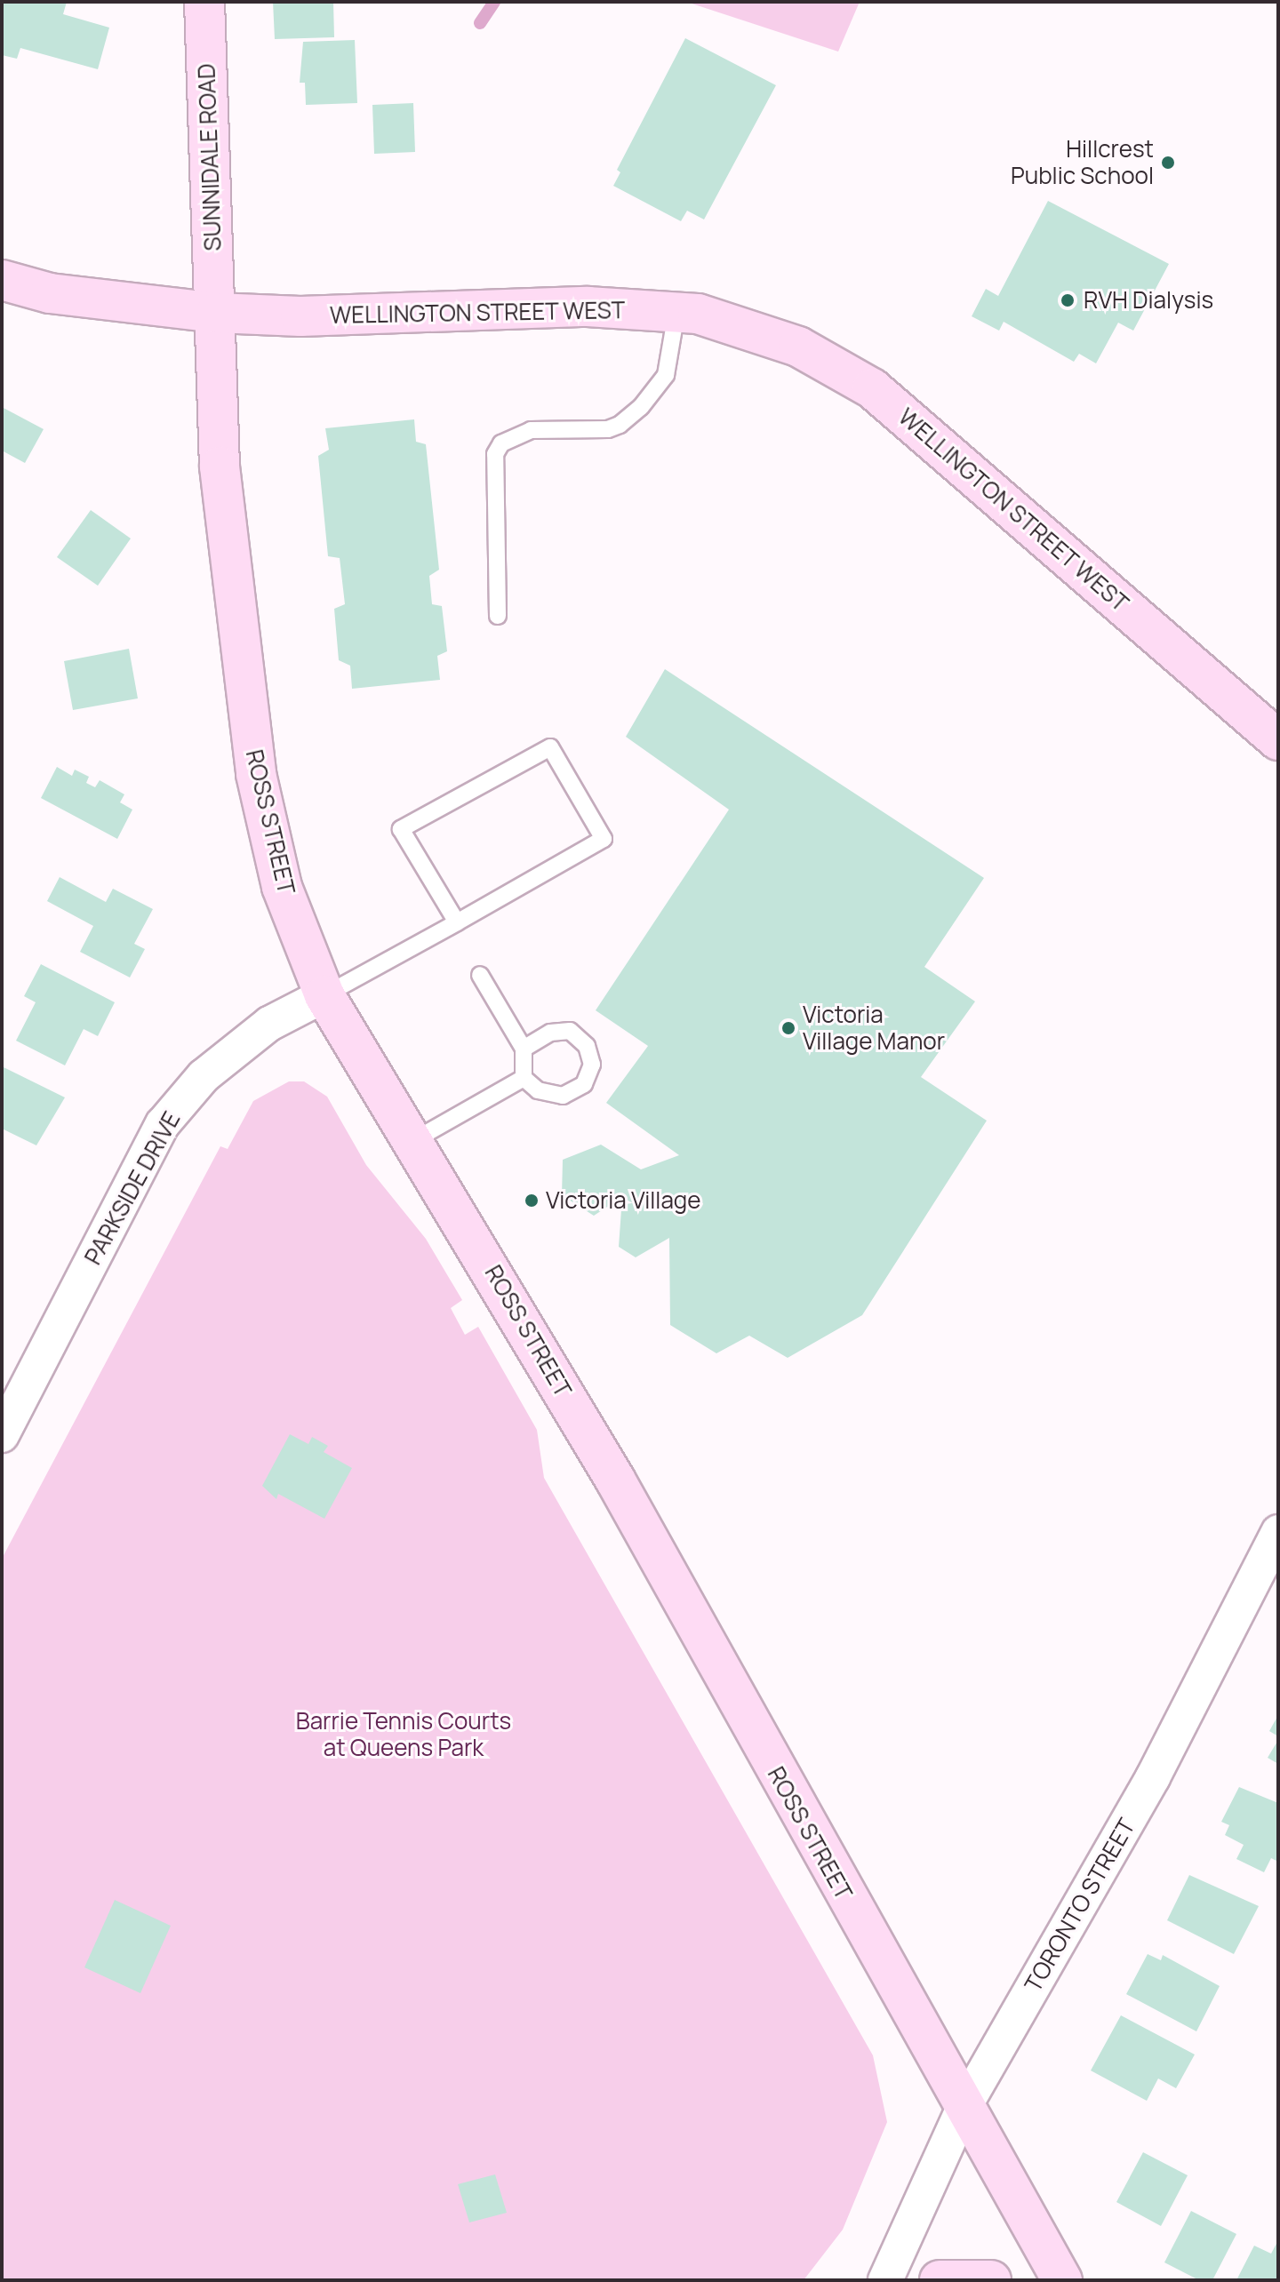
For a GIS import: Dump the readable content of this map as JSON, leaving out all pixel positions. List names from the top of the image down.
{
  "streets": {
    "main road": ["SUNNIDALE ROAD", "WELLINGTON STREET WEST", "ROSS STREET"],
    "street": ["PARKSIDE DRIVE", "TORONTO STREET"]
  },
  "crossings": [
    ["SUNNIDALE ROAD", "WELLINGTON STREET WEST"],
    ["SUNNIDALE ROAD", "ROSS STREET"],
    ["WELLINGTON STREET WEST", "ROSS STREET"],
    ["ROSS STREET", "PARKSIDE DRIVE"],
    ["ROSS STREET", "TORONTO STREET"]
  ],
  "parks": ["Barrie Tennis Courts at Queens Park"],
  "places": [
    "Hillcrest Public School",
    "RVH Dialysis",
    "Victoria Village Manor",
    "Victoria Village"
  ]
}
